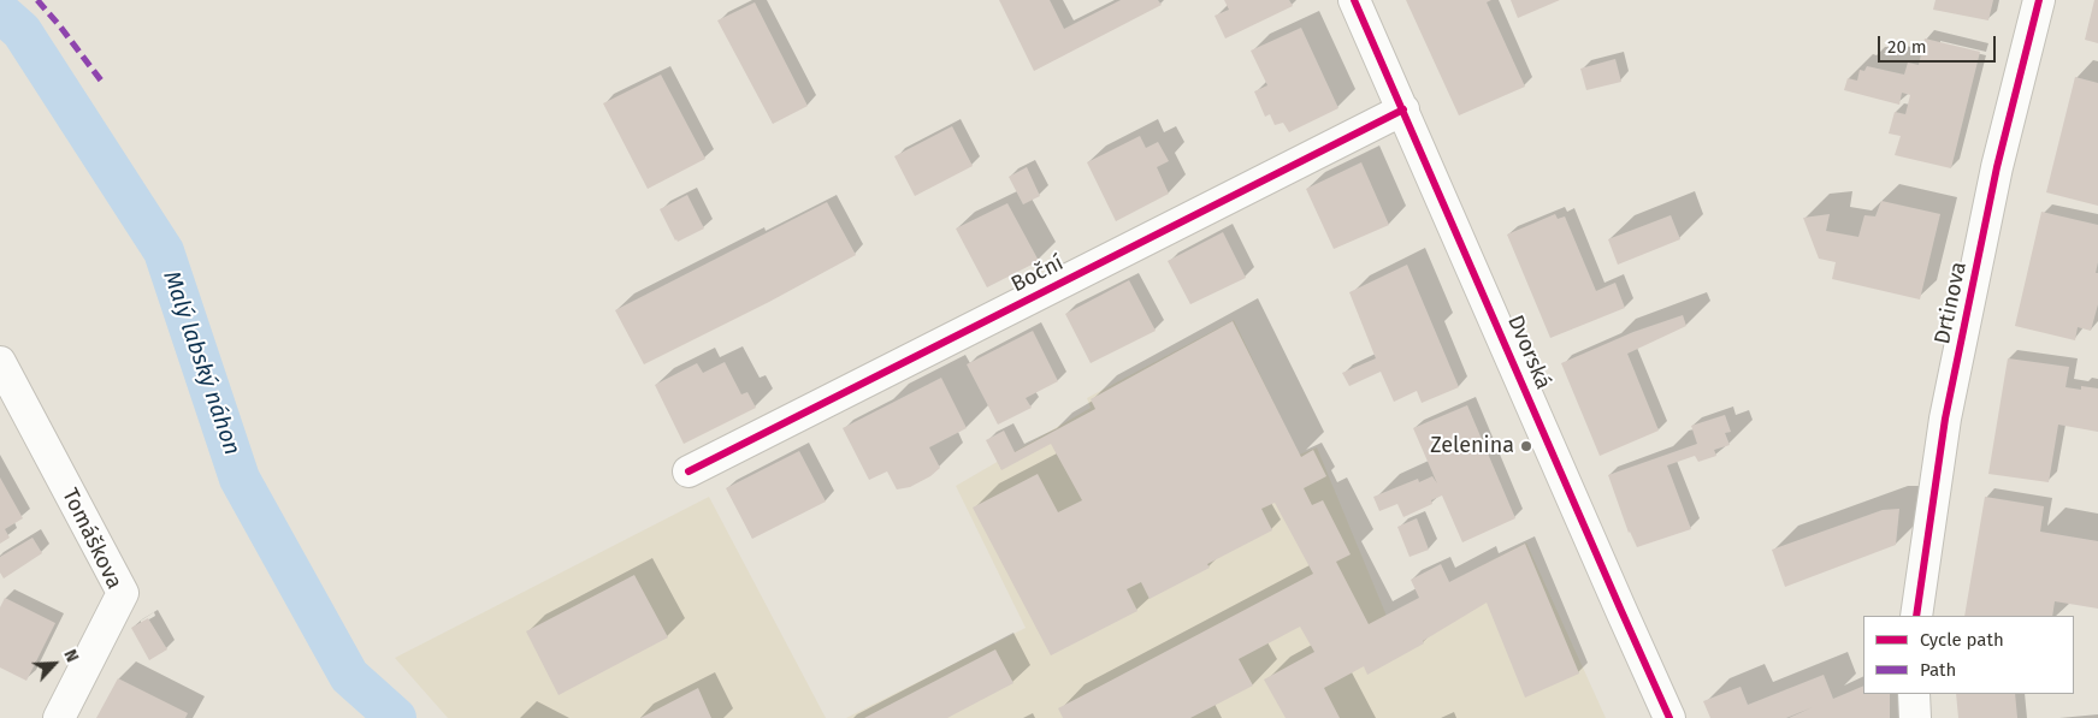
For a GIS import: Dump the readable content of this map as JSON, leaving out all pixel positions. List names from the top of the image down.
{
  "streets": {
    "street": [
      "Boční",
      "Drtinova",
      "Dvorská",
      "Tomáškova"
    ]
  },
  "crossings": [
    ["Boční", "Dvorská"]
  ],
  "water": ["Malý labský náhon"],
  "places": ["Zelenina"],
  "legend": ["Cycle path", "Path"],
  "scale_bar": "20 m",
  "north": "top right"
}
